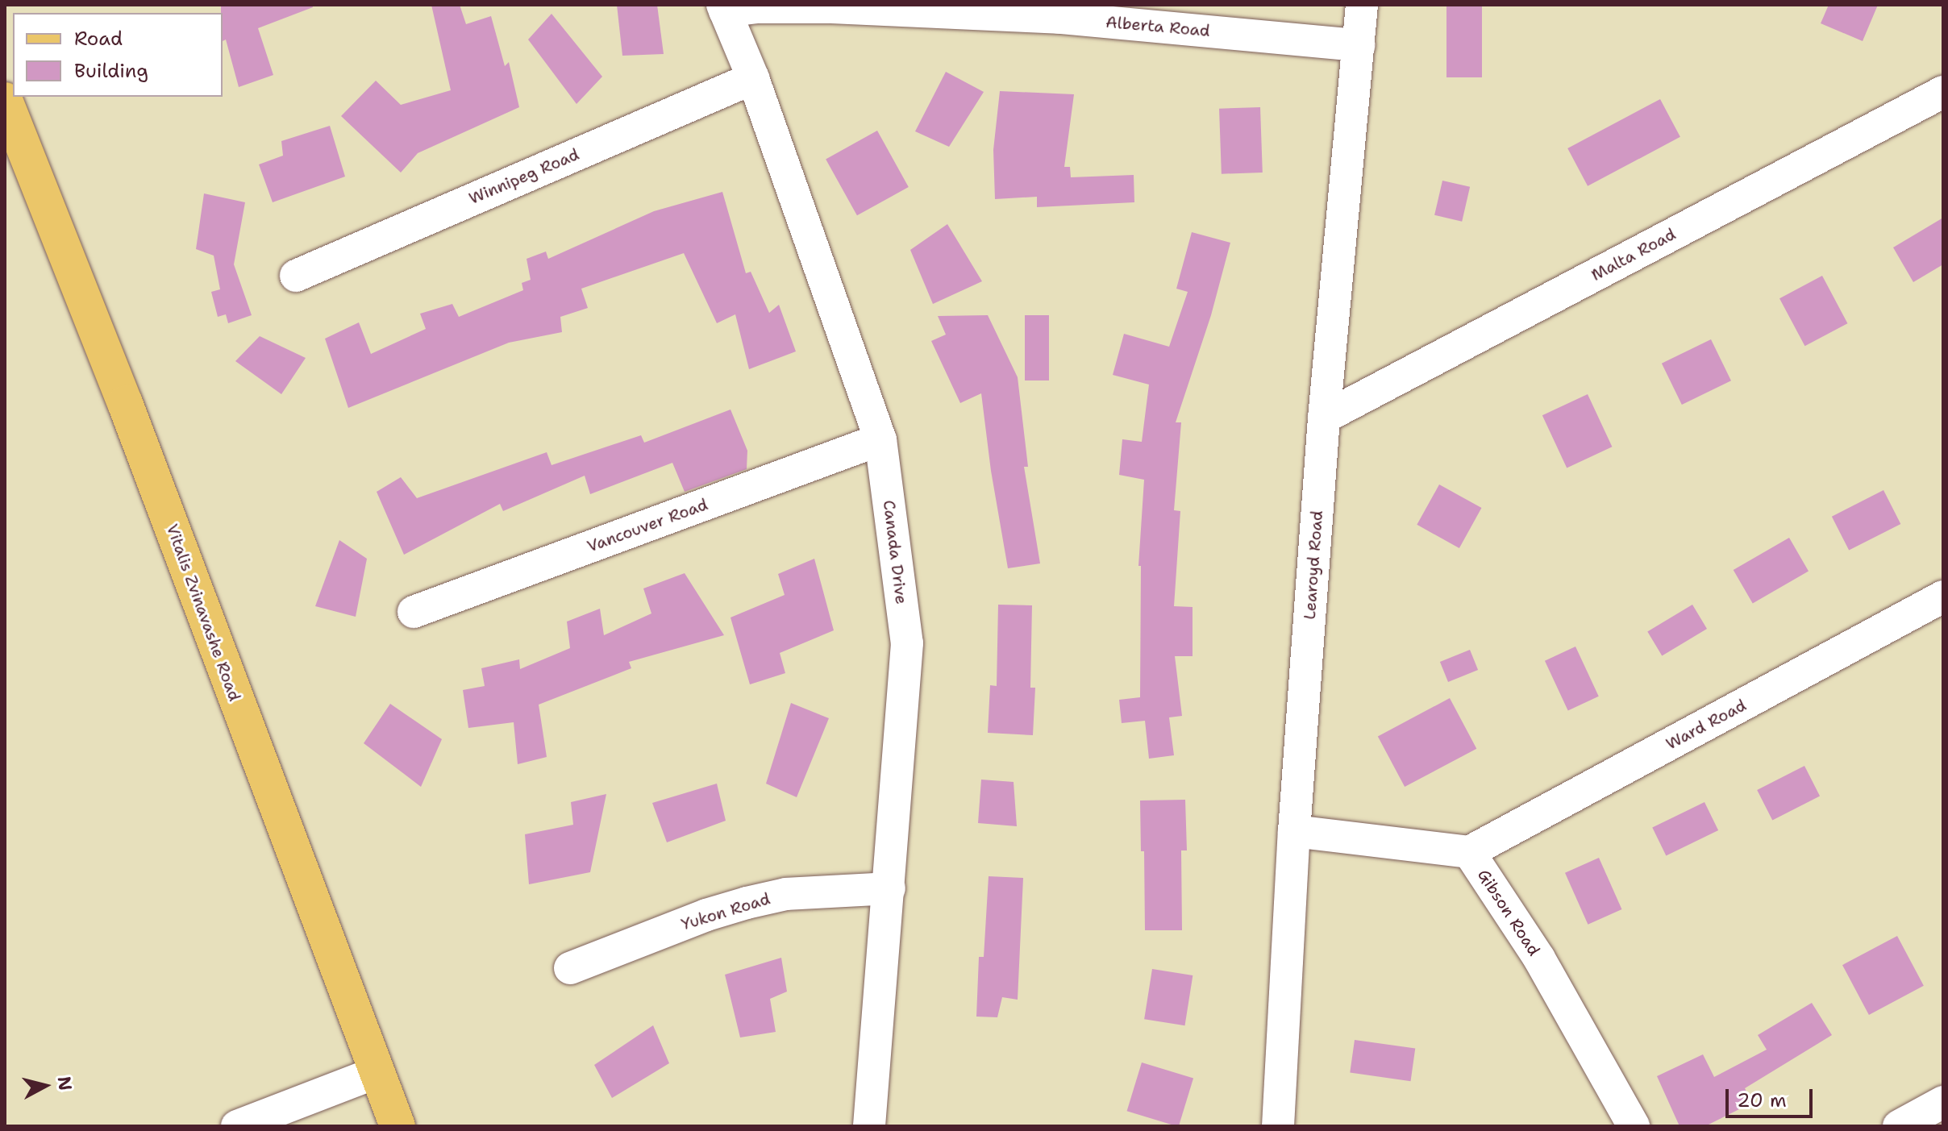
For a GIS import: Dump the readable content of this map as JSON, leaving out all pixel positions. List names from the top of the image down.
{
  "streets": {
    "main road": ["Vitalis Zvinavashe Road"],
    "street": [
      "Alberta Road",
      "Winnipeg Road",
      "Malta Road",
      "Vancouver Road",
      "Canada Drive",
      "Learoyd Road",
      "Ward Road",
      "Yukon Road",
      "Gibson Road"
    ]
  },
  "crossings": [
    ["Alberta Road", "Canada Drive"],
    ["Alberta Road", "Learoyd Road"],
    ["Winnipeg Road", "Canada Drive"],
    ["Malta Road", "Learoyd Road"],
    ["Vancouver Road", "Canada Drive"],
    ["Canada Drive", "Yukon Road"],
    ["Learoyd Road", "Gibson Road"],
    ["Ward Road", "Gibson Road"]
  ],
  "legend": ["Road", "Building"],
  "scale_bar": "20 m",
  "north": "right"
}
